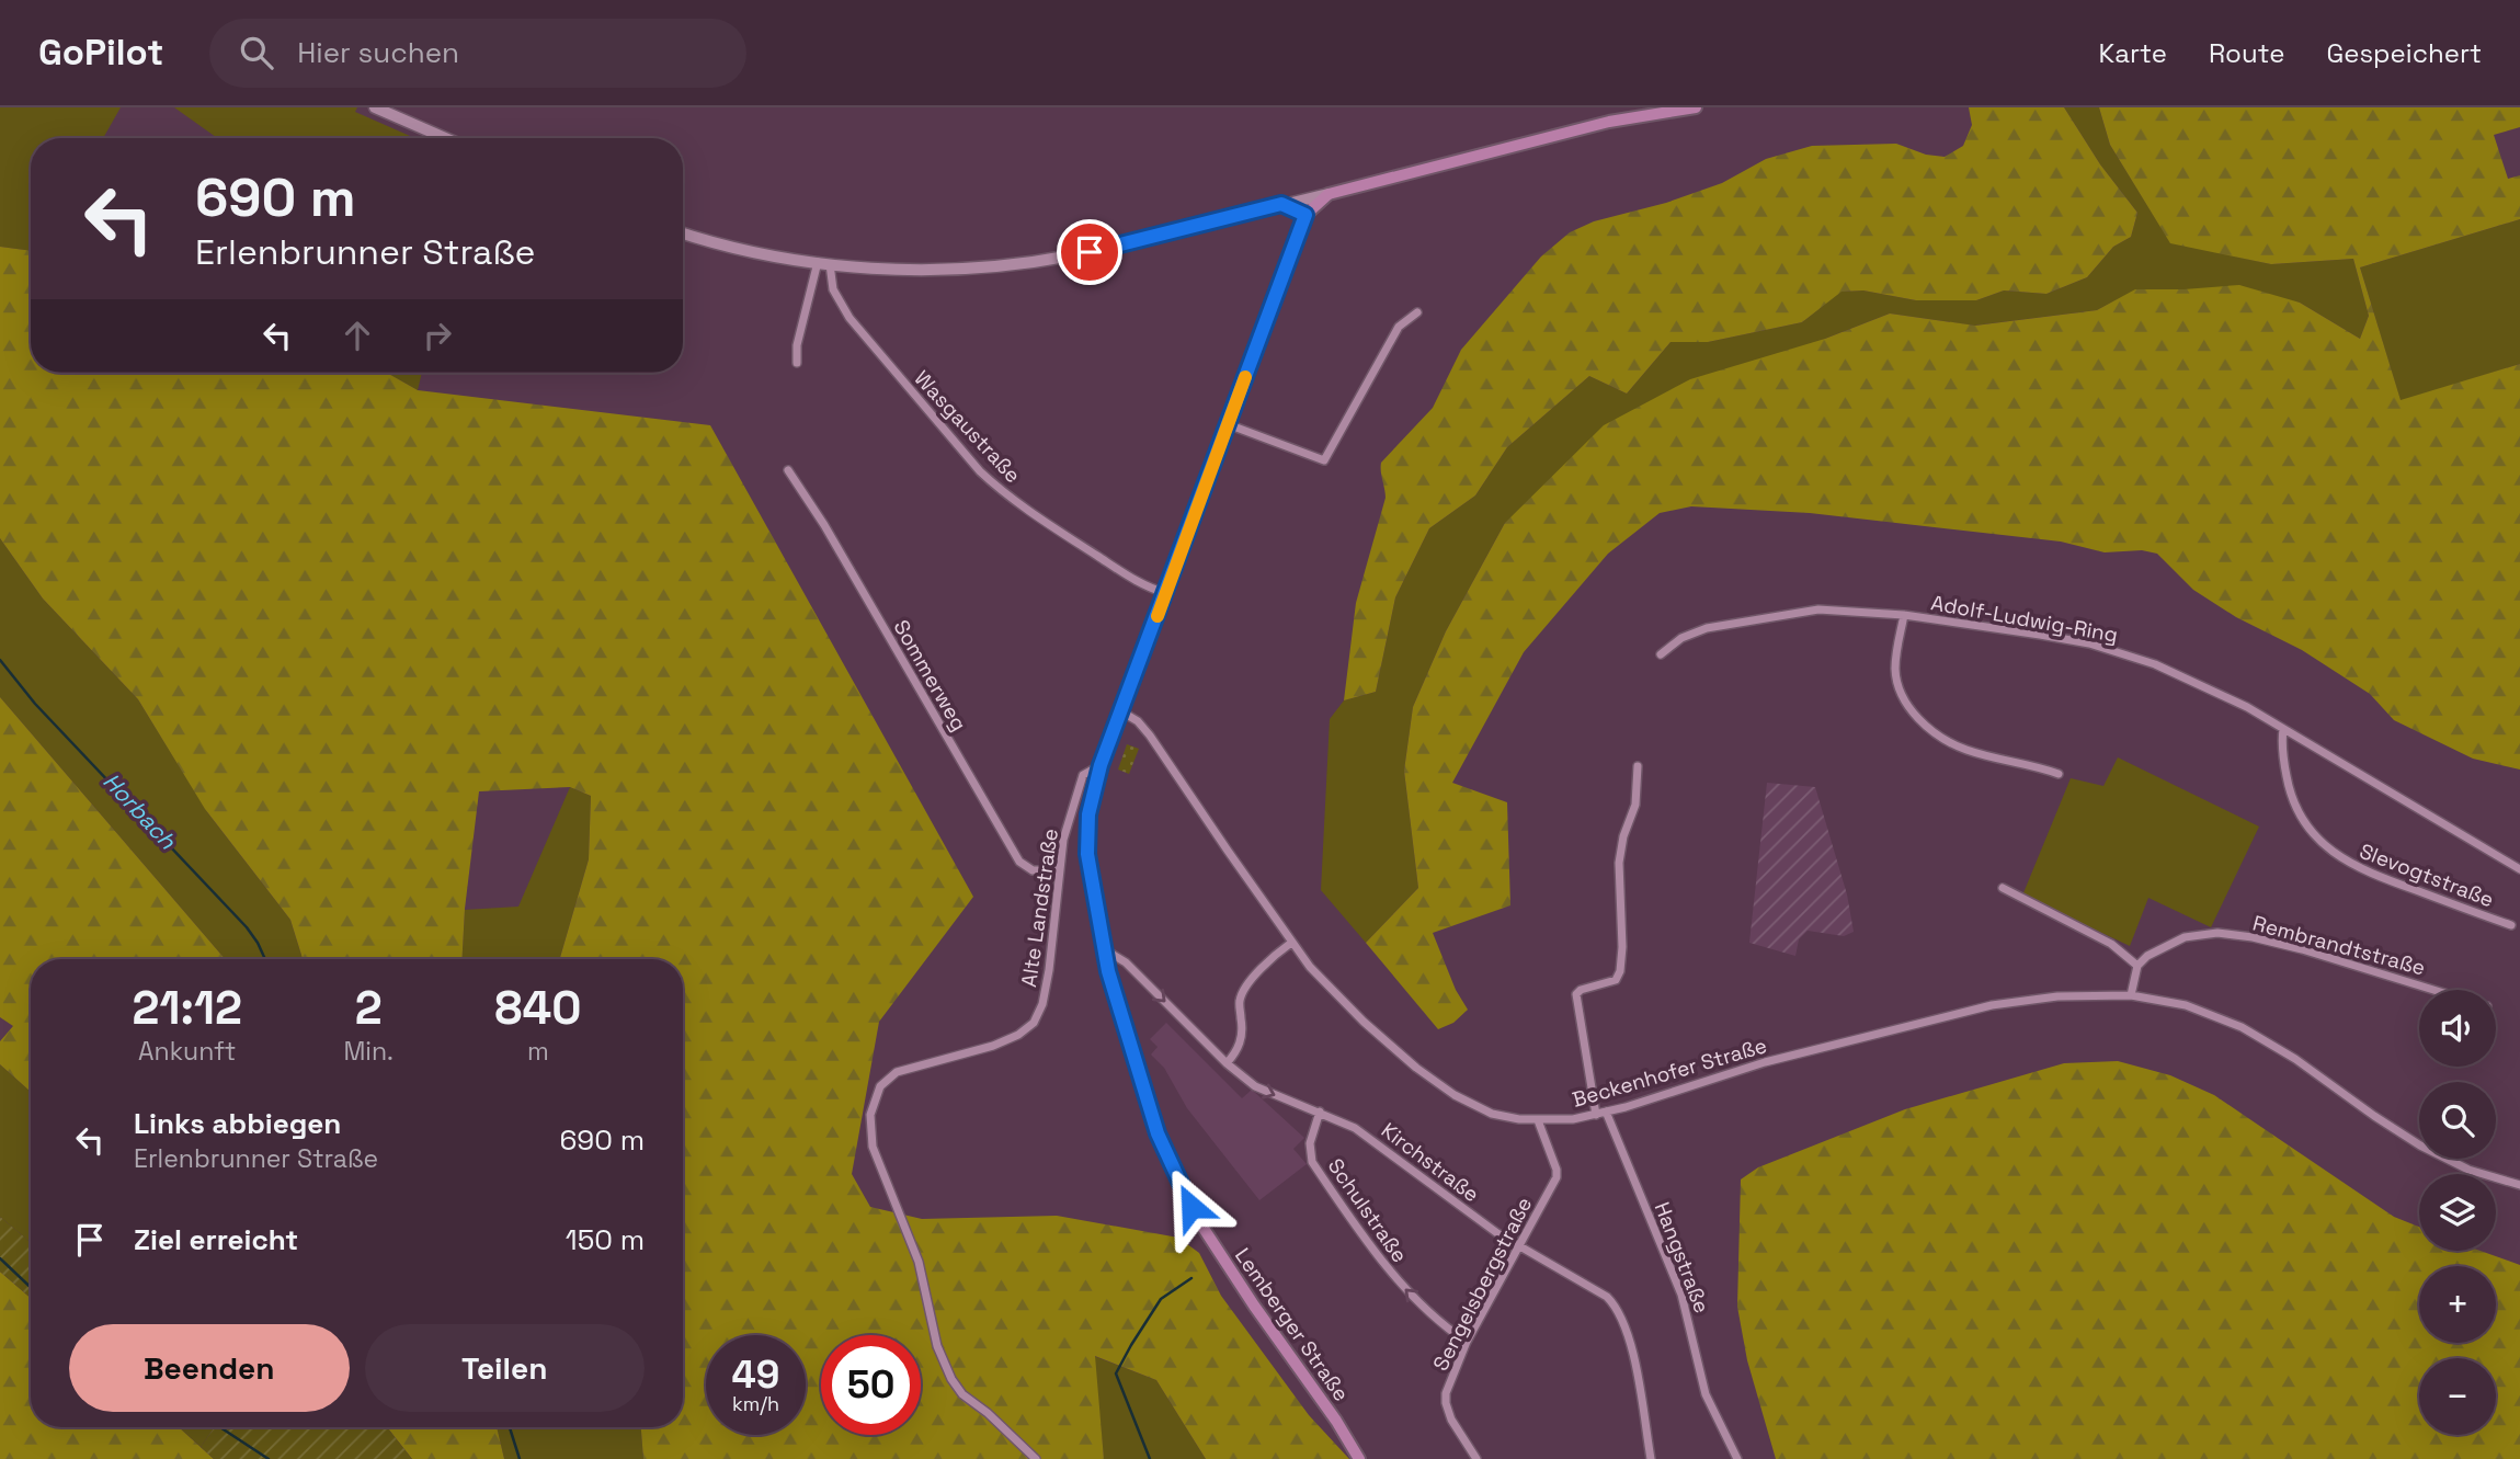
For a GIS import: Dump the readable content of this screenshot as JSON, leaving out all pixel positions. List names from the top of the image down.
{
  "streets": {
    "main road": ["Lemberger Straße"],
    "street": [
      "Wasgaustraße",
      "Adolf-Ludwig-Ring",
      "Sommerweg",
      "Slevogtstraße",
      "Alte Landstraße",
      "Rembrandtstraße",
      "Beckenhofer Straße",
      "Kirchstraße",
      "Schulstraße",
      "Hangstraße",
      "Sengelsbergstraße"
    ]
  },
  "crossings": [
    ["Wasgaustraße", "Lemberger Straße"],
    ["Adolf-Ludwig-Ring", "Slevogtstraße"],
    ["Sommerweg", "Alte Landstraße"],
    ["Alte Landstraße", "Lemberger Straße"],
    ["Beckenhofer Straße", "Hangstraße"],
    ["Beckenhofer Straße", "Sengelsbergstraße"],
    ["Beckenhofer Straße", "Lemberger Straße"],
    ["Kirchstraße", "Schulstraße"],
    ["Kirchstraße", "Sengelsbergstraße"],
    ["Schulstraße", "Sengelsbergstraße"]
  ],
  "one_way": ["Schulstraße"],
  "water": ["Horbach"],
  "page": {
    "header": "GoPilot",
    "search": "Hier suchen",
    "nav": ["Karte", "Route", "Gespeichert"],
    "turn": ["690 m", "Erlenbrunner Straße"],
    "eta": [
      "21:12",
      "Ankunft",
      "2",
      "Min.",
      "840",
      "m"
    ],
    "map_buttons": ["+", "−"],
    "list": [
      {
        "name": "Links abbiegen",
        "note": "Erlenbrunner Straße",
        "value": "690 m"
      },
      {
        "name": "Ziel erreicht",
        "value": "150 m"
      }
    ],
    "buttons": ["Beenden", "Teilen"],
    "speed": "49 km/h",
    "limit": "50"
  }
}
